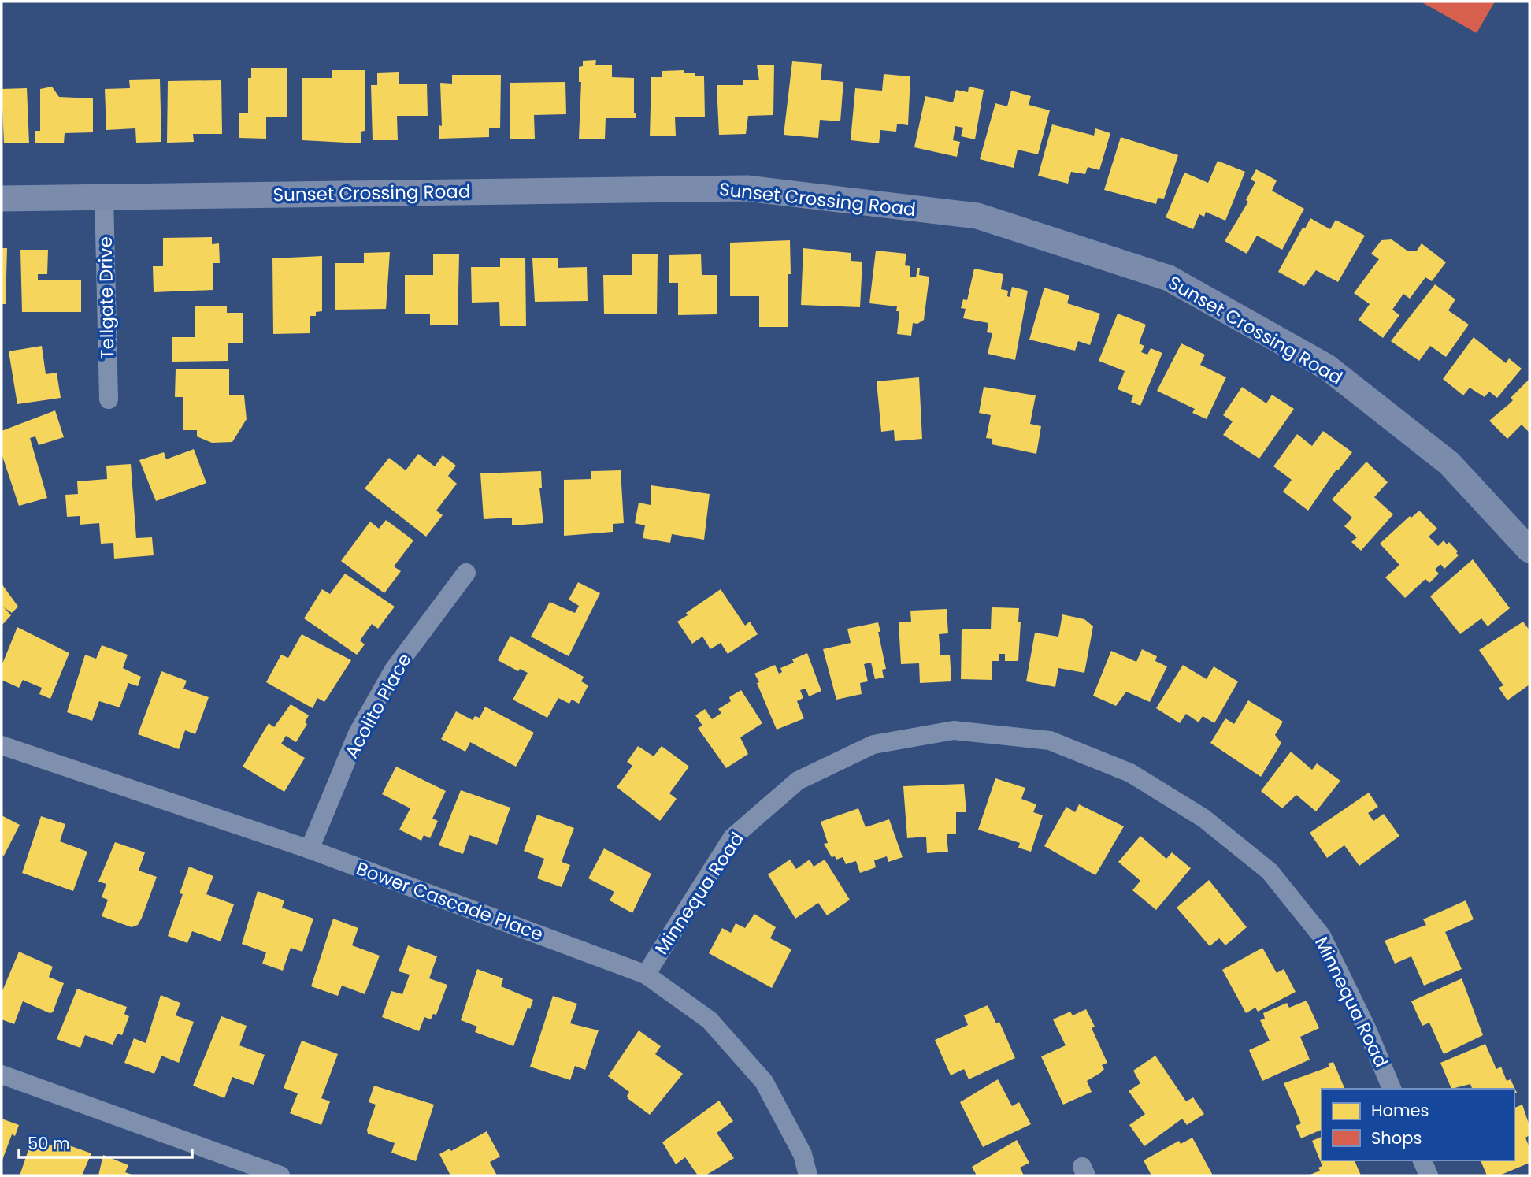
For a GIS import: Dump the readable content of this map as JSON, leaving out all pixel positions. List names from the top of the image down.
{
  "streets": {
    "street": [
      "Sunset Crossing Road",
      "Tellgate Drive",
      "Acolito Place",
      "Minnequa Road",
      "Bower Cascade Place"
    ]
  },
  "crossings": [
    ["Sunset Crossing Road", "Tellgate Drive"],
    ["Acolito Place", "Bower Cascade Place"],
    ["Minnequa Road", "Bower Cascade Place"]
  ],
  "legend": ["Homes", "Shops"],
  "scale_bar": "50 m"
}
